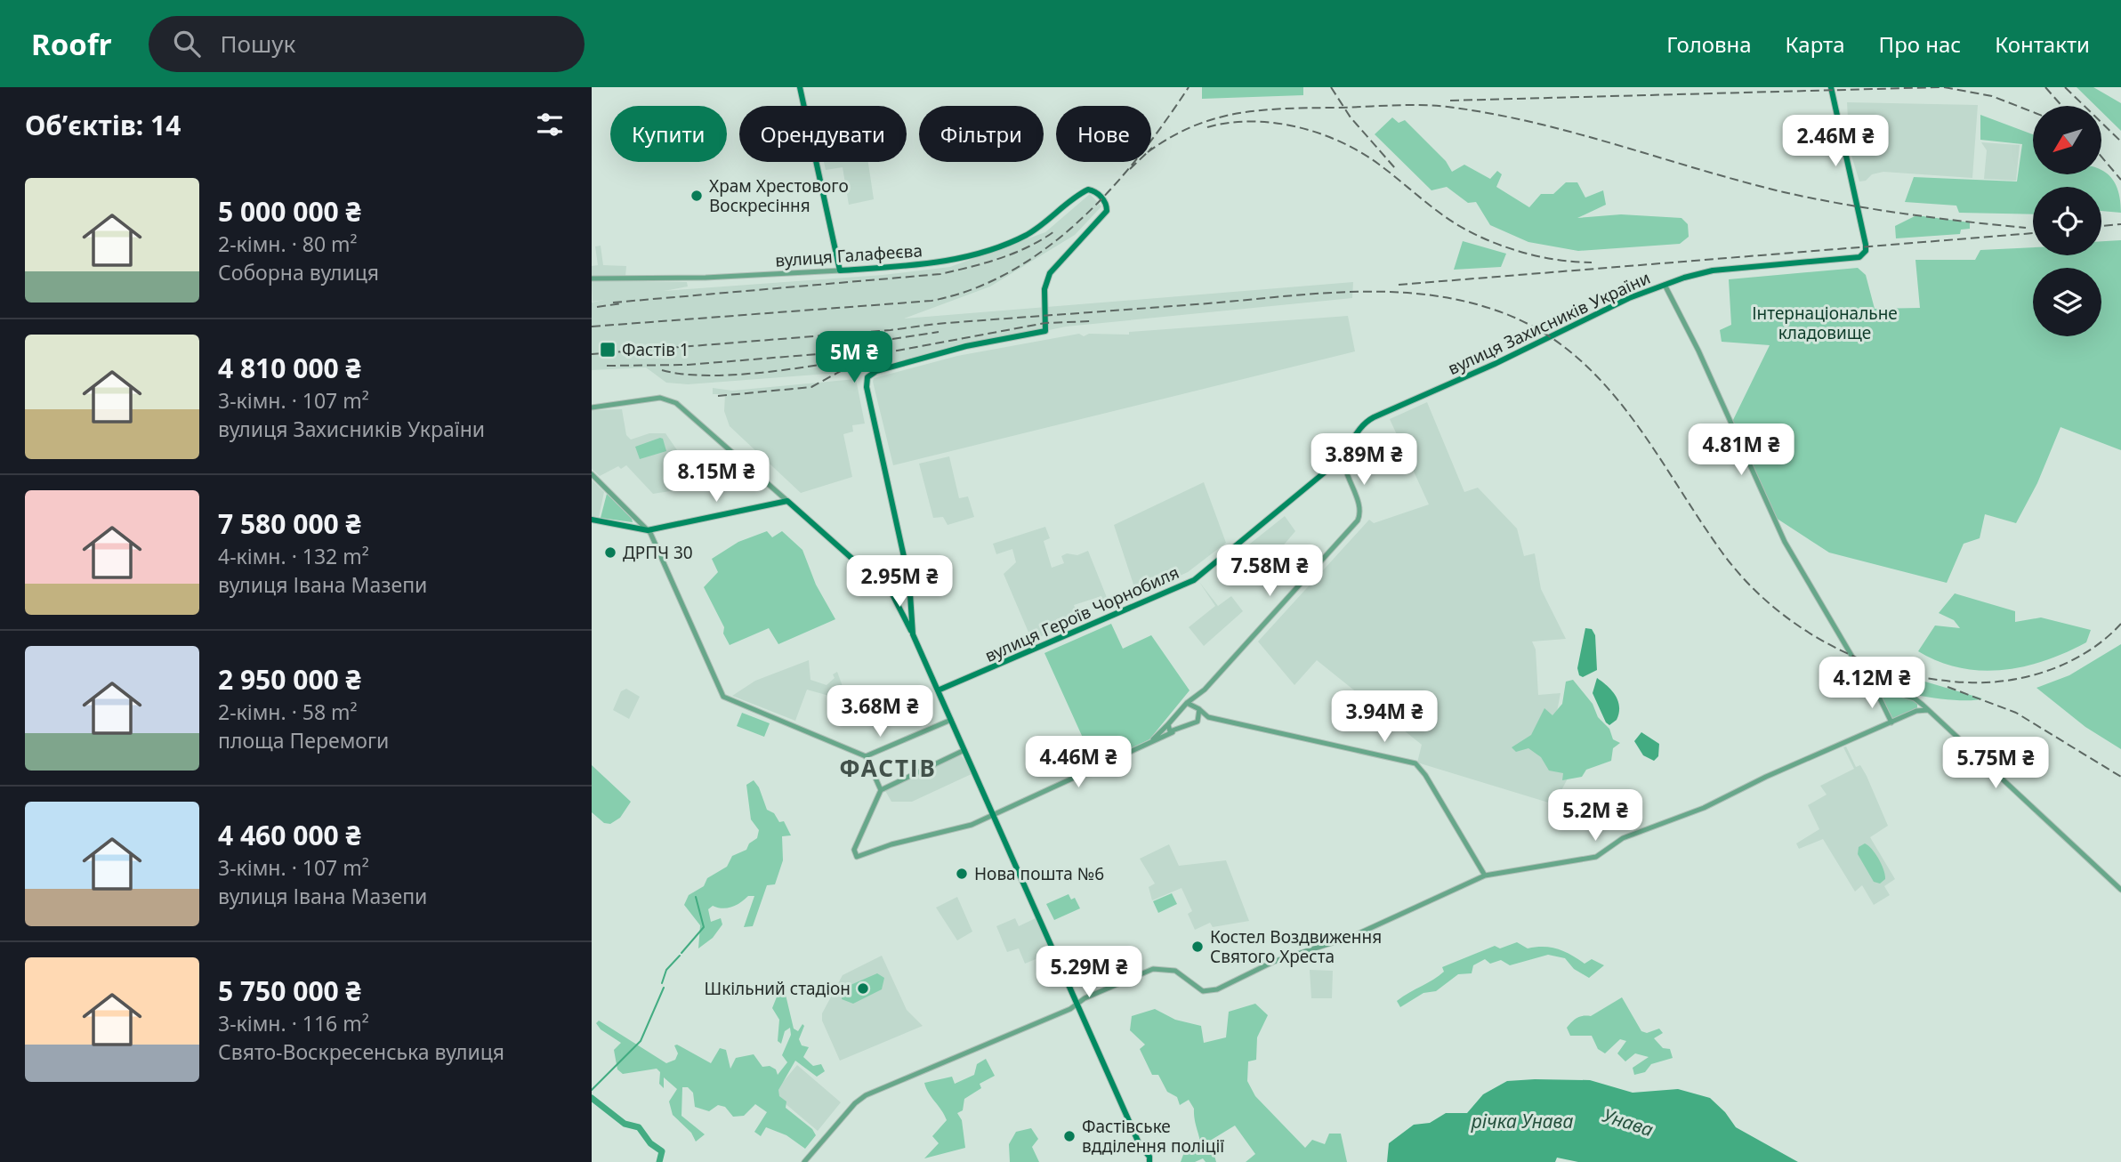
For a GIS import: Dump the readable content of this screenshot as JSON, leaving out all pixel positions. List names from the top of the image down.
{
  "streets": {
    "main road": ["вулиця Галафеєва", "вулиця Захисників України", "вулиця Героїв Чорнобиля"]
  },
  "crossings": [
    ["вулиця Захисників України", "вулиця Героїв Чорнобиля"]
  ],
  "districts": ["ФАСТІВ"],
  "water": ["річка Унава", "Унава"],
  "parks": ["Інтернаціональне кладовище"],
  "places": {
    "other": [
      "Храм Хрестового Воскресіння",
      "ДРПЧ 30",
      "Нова пошта №6",
      "Костел Воздвиження Святого Хреста",
      "Шкільний стадіон",
      "Фастівське вдділення поліції"
    ],
    "transit": ["Фастів 1"]
  },
  "north": "bottom left",
  "page": {
    "header": "Roofr",
    "search": "Пошук",
    "nav": [
      "Головна",
      "Карта",
      "Про нас",
      "Контакти"
    ],
    "heading": "Об’єктів: 14",
    "chip": [
      "Купити",
      "Орендувати",
      "Фільтри",
      "Нове"
    ],
    "price": [
      "2.46M ₴",
      "5M ₴",
      "4.81M ₴",
      "3.89M ₴",
      "8.15M ₴",
      "7.58M ₴",
      "2.95M ₴",
      "4.12M ₴",
      "3.68M ₴",
      "3.94M ₴",
      "4.46M ₴",
      "5.75M ₴",
      "5.2M ₴",
      "5.29M ₴"
    ],
    "list": [
      {
        "name": "5 000 000 ₴",
        "note": "2-кімн. · 80 m² · Соборна вулиця"
      },
      {
        "name": "4 810 000 ₴",
        "note": "3-кімн. · 107 m² · вулиця Захисників України"
      },
      {
        "name": "7 580 000 ₴",
        "note": "4-кімн. · 132 m² · вулиця Івана Мазепи"
      },
      {
        "name": "2 950 000 ₴",
        "note": "2-кімн. · 58 m² · площа Перемоги"
      },
      {
        "name": "4 460 000 ₴",
        "note": "3-кімн. · 107 m² · вулиця Івана Мазепи"
      },
      {
        "name": "5 750 000 ₴",
        "note": "3-кімн. · 116 m² · Свято-Воскресенська вулиця"
      }
    ]
  }
}
